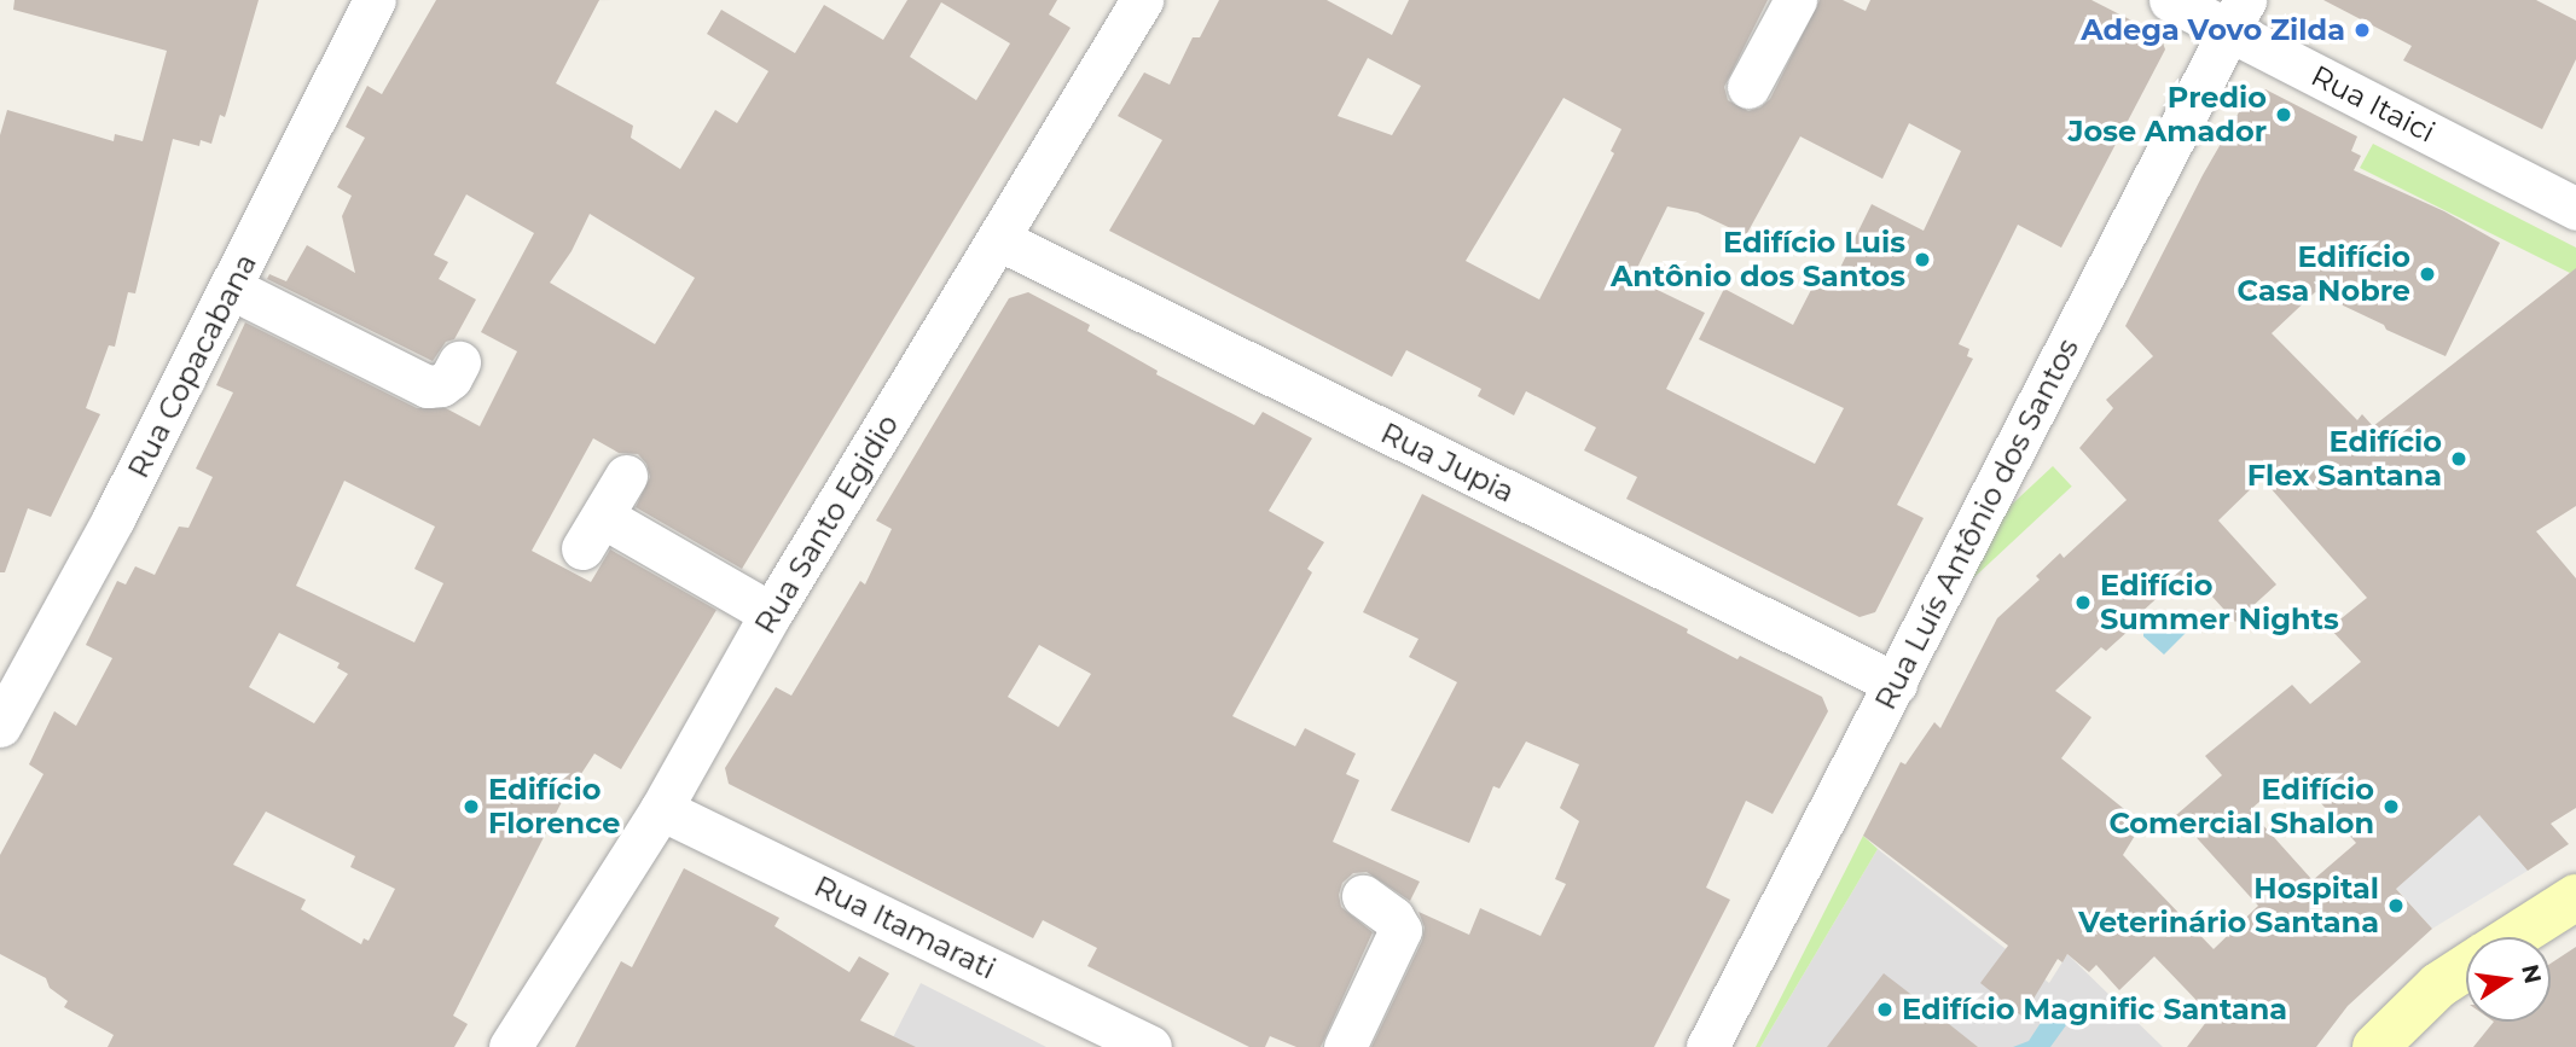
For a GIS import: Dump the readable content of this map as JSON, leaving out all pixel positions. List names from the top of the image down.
{
  "streets": {
    "street": [
      "Rua Itaici",
      "Rua Copacabana",
      "Rua Jupia",
      "Rua Santo Egidio",
      "Rua Luís Antônio dos Santos",
      "Rua Itamarati"
    ]
  },
  "crossings": [
    ["Rua Itaici", "Rua Luís Antônio dos Santos"],
    ["Rua Jupia", "Rua Santo Egidio"],
    ["Rua Jupia", "Rua Luís Antônio dos Santos"],
    ["Rua Santo Egidio", "Rua Itamarati"]
  ],
  "places": [
    "Adega Vovo Zilda",
    "Predio Jose Amador",
    "Edifício Luis Antônio dos Santos",
    "Edifício Casa Nobre",
    "Edifício Flex Santana",
    "Edifício Summer Nights",
    "Edifício Florence",
    "Edifício Comercial Shalon",
    "Hospital Veterinário Santana",
    "Edifício Magnific Santana"
  ],
  "north": "right"
}
